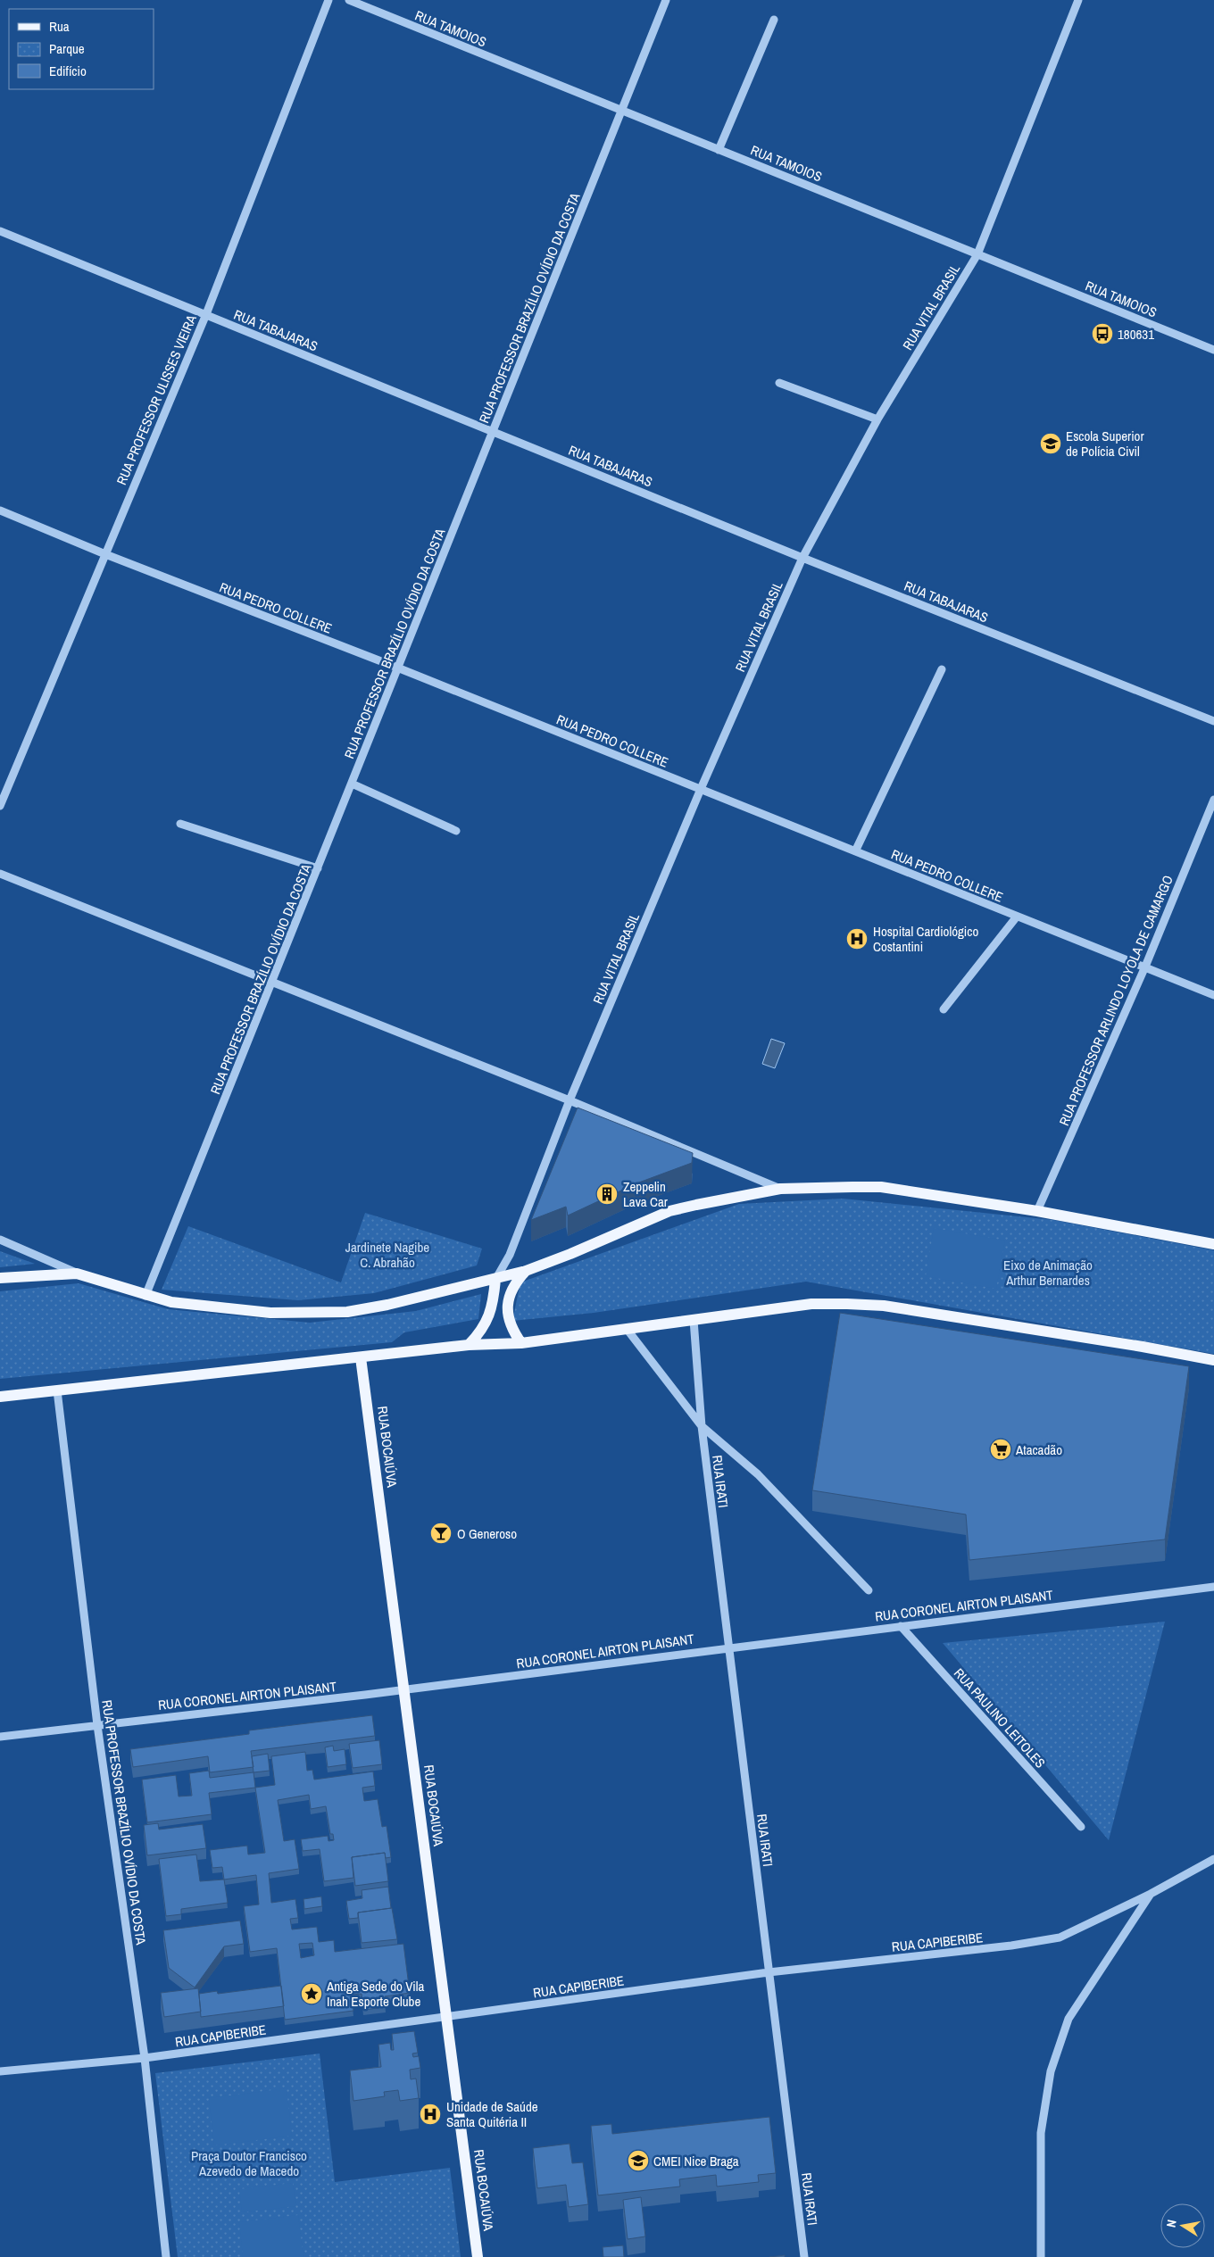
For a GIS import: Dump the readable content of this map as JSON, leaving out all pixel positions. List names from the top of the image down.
{
  "streets": {
    "main road": ["RUA BOCAIÚVA"],
    "street": [
      "RUA TAMOIOS",
      "RUA VITAL BRASIL",
      "RUA PROFESSOR BRAZÍLIO OVÍDIO DA COSTA",
      "RUA TABAJARAS",
      "RUA PROFESSOR ULISSES VIEIRA",
      "RUA PEDRO COLLERE",
      "RUA PROFESSOR ARLINDO LOYOLA DE CAMARGO",
      "RUA IRATI",
      "RUA CORONEL AIRTON PLAISANT",
      "RUA PAULINO LEITOLES",
      "RUA CAPIBERIBE"
    ]
  },
  "crossings": [
    ["RUA TAMOIOS", "RUA VITAL BRASIL"],
    ["RUA TAMOIOS", "RUA PROFESSOR BRAZÍLIO OVÍDIO DA COSTA"],
    ["RUA VITAL BRASIL", "RUA TABAJARAS"],
    ["RUA VITAL BRASIL", "RUA PEDRO COLLERE"],
    ["RUA PROFESSOR BRAZÍLIO OVÍDIO DA COSTA", "RUA TABAJARAS"],
    ["RUA PROFESSOR BRAZÍLIO OVÍDIO DA COSTA", "RUA PEDRO COLLERE"],
    ["RUA PROFESSOR BRAZÍLIO OVÍDIO DA COSTA", "RUA CORONEL AIRTON PLAISANT"],
    ["RUA PROFESSOR BRAZÍLIO OVÍDIO DA COSTA", "RUA CAPIBERIBE"],
    ["RUA TABAJARAS", "RUA PROFESSOR ULISSES VIEIRA"],
    ["RUA PROFESSOR ULISSES VIEIRA", "RUA PEDRO COLLERE"],
    ["RUA PEDRO COLLERE", "RUA PROFESSOR ARLINDO LOYOLA DE CAMARGO"],
    ["RUA BOCAIÚVA", "RUA CORONEL AIRTON PLAISANT"],
    ["RUA BOCAIÚVA", "RUA CAPIBERIBE"],
    ["RUA IRATI", "RUA CORONEL AIRTON PLAISANT"],
    ["RUA IRATI", "RUA CAPIBERIBE"],
    ["RUA CORONEL AIRTON PLAISANT", "RUA PAULINO LEITOLES"]
  ],
  "parks": ["Jardinete Nagibe C. Abrahão", "Eixo de Animação Arthur Bernardes", "Praça Doutor Francisco Azevedo de Macedo"],
  "places": {
    "bus stop": ["180631"],
    "school or university": ["Escola Superior de Polícia Civil", "CMEI Nice Braga"],
    "hospital": ["Hospital Cardiológico Costantini", "Unidade de Saúde Santa Quitéria II"],
    "building": ["Zeppelin Lava Car"],
    "supermarket": ["Atacadão"],
    "bar": ["O Generoso"],
    "place": ["Antiga Sede do Vila Inah Esporte Clube"]
  },
  "legend": ["Rua", "Parque", "Edifício"],
  "north": "left"
}
